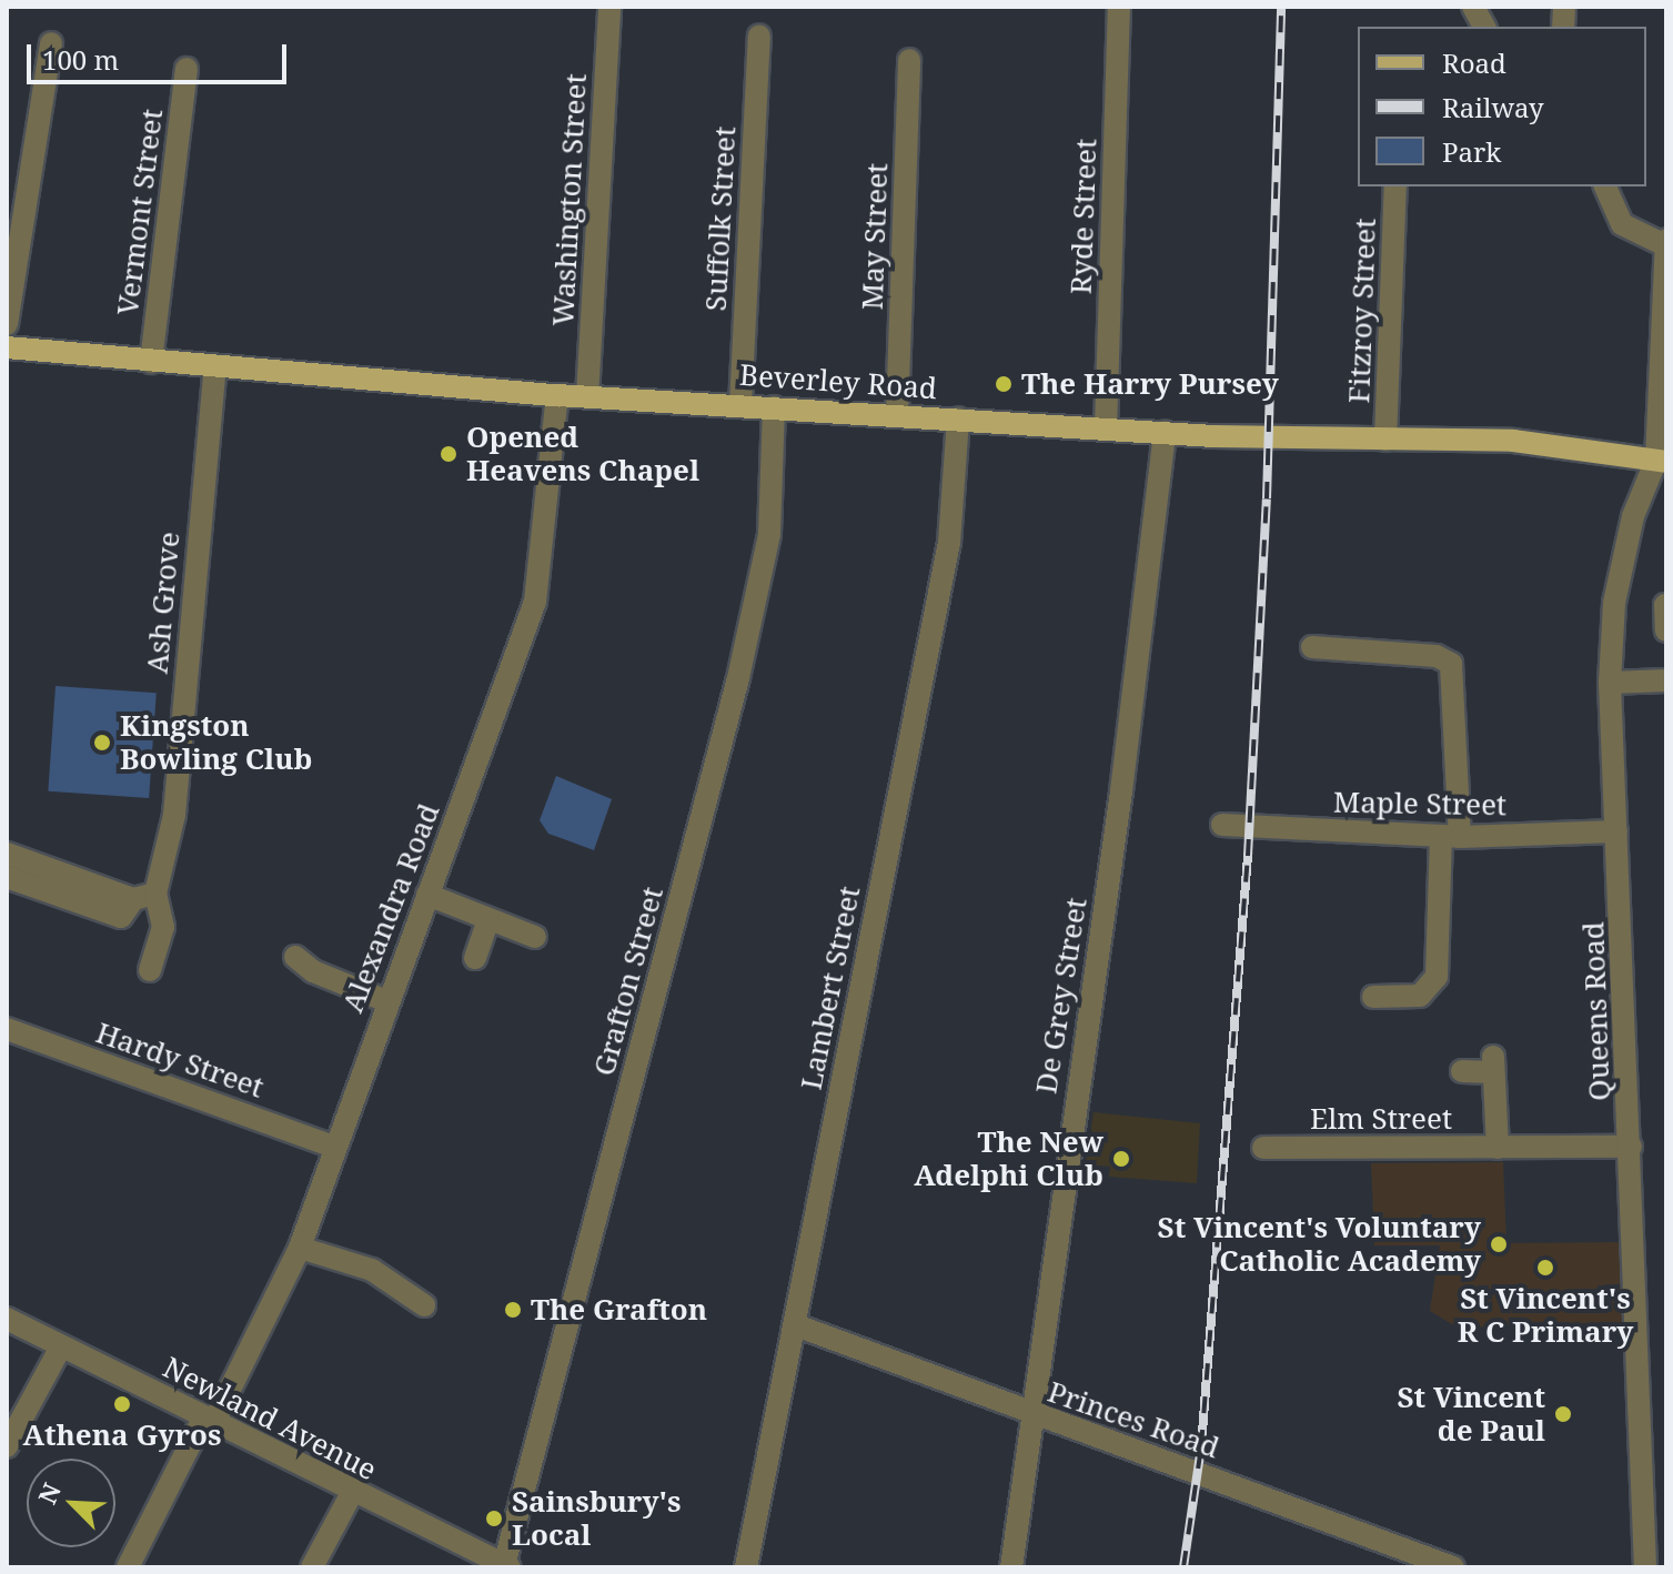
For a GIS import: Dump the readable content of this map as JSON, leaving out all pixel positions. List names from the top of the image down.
{
  "streets": {
    "main road": ["Beverley Road"],
    "street": [
      "Washington Street",
      "Vermont Street",
      "Ryde Street",
      "Suffolk Street",
      "May Street",
      "Fitzroy Street",
      "Ash Grove",
      "Maple Street",
      "Alexandra Road",
      "Grafton Street",
      "Lambert Street",
      "De Grey Street",
      "Queens Road",
      "Hardy Street",
      "Elm Street",
      "Newland Avenue",
      "Princes Road"
    ]
  },
  "crossings": [
    ["Washington Street", "Beverley Road"],
    ["Vermont Street", "Beverley Road"],
    ["Ryde Street", "Beverley Road"],
    ["Suffolk Street", "Beverley Road"],
    ["May Street", "Beverley Road"],
    ["Fitzroy Street", "Beverley Road"],
    ["Beverley Road", "Ash Grove"],
    ["Beverley Road", "Alexandra Road"],
    ["Beverley Road", "Grafton Street"],
    ["Beverley Road", "Lambert Street"],
    ["Beverley Road", "De Grey Street"],
    ["Beverley Road", "Queens Road"],
    ["Maple Street", "Queens Road"],
    ["Alexandra Road", "Hardy Street"],
    ["Alexandra Road", "Newland Avenue"],
    ["Grafton Street", "Newland Avenue"],
    ["Lambert Street", "Princes Road"],
    ["De Grey Street", "Princes Road"],
    ["Queens Road", "Elm Street"]
  ],
  "places": [
    "The Harry Pursey",
    "Opened Heavens Chapel",
    "Kingston Bowling Club",
    "The New Adelphi Club",
    "St Vincent's Voluntary Catholic Academy",
    "St Vincent's R C Primary",
    "The Grafton",
    "Athena Gyros",
    "St Vincent de Paul",
    "Sainsbury's Local"
  ],
  "legend": ["Road", "Railway", "Park"],
  "scale_bar": "100 m",
  "north": "top left"
}
